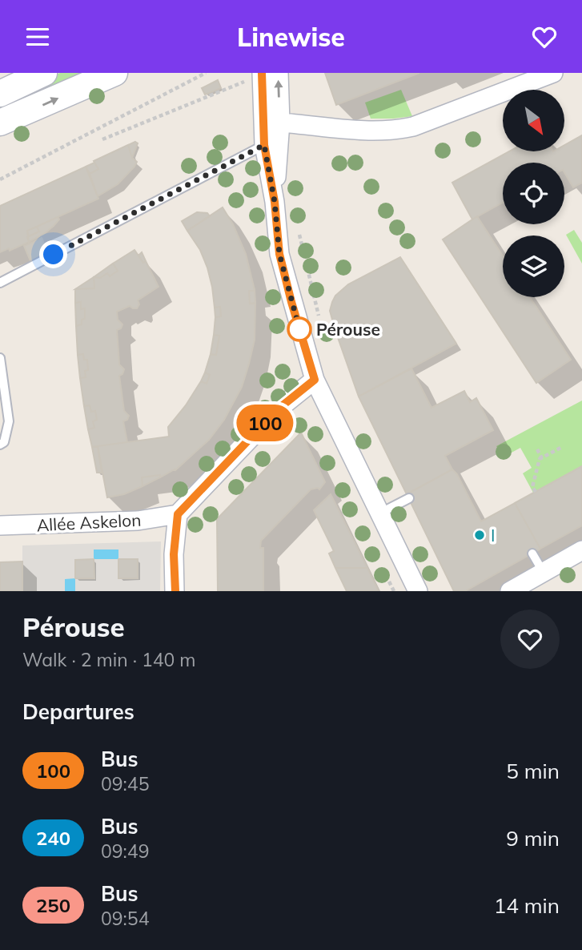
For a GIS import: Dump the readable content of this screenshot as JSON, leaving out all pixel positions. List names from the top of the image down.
{
  "streets": {
    "street": ["Allée Askelon"]
  },
  "places": ["Pérouse", "I"],
  "lines": ["bus line 100"],
  "north": "bottom right",
  "page": {
    "header": "Linewise",
    "on_map": "100",
    "heading": [
      ["Pérouse", "Walk · 2 min · 140 m"],
      "Departures"
    ],
    "list": [
      {
        "mark": "100",
        "name": "Bus",
        "note": "09:45",
        "value": "5 min"
      },
      {
        "mark": "240",
        "name": "Bus",
        "note": "09:49",
        "value": "9 min"
      },
      {
        "mark": "250",
        "name": "Bus",
        "note": "09:54",
        "value": "14 min"
      }
    ]
  }
}
